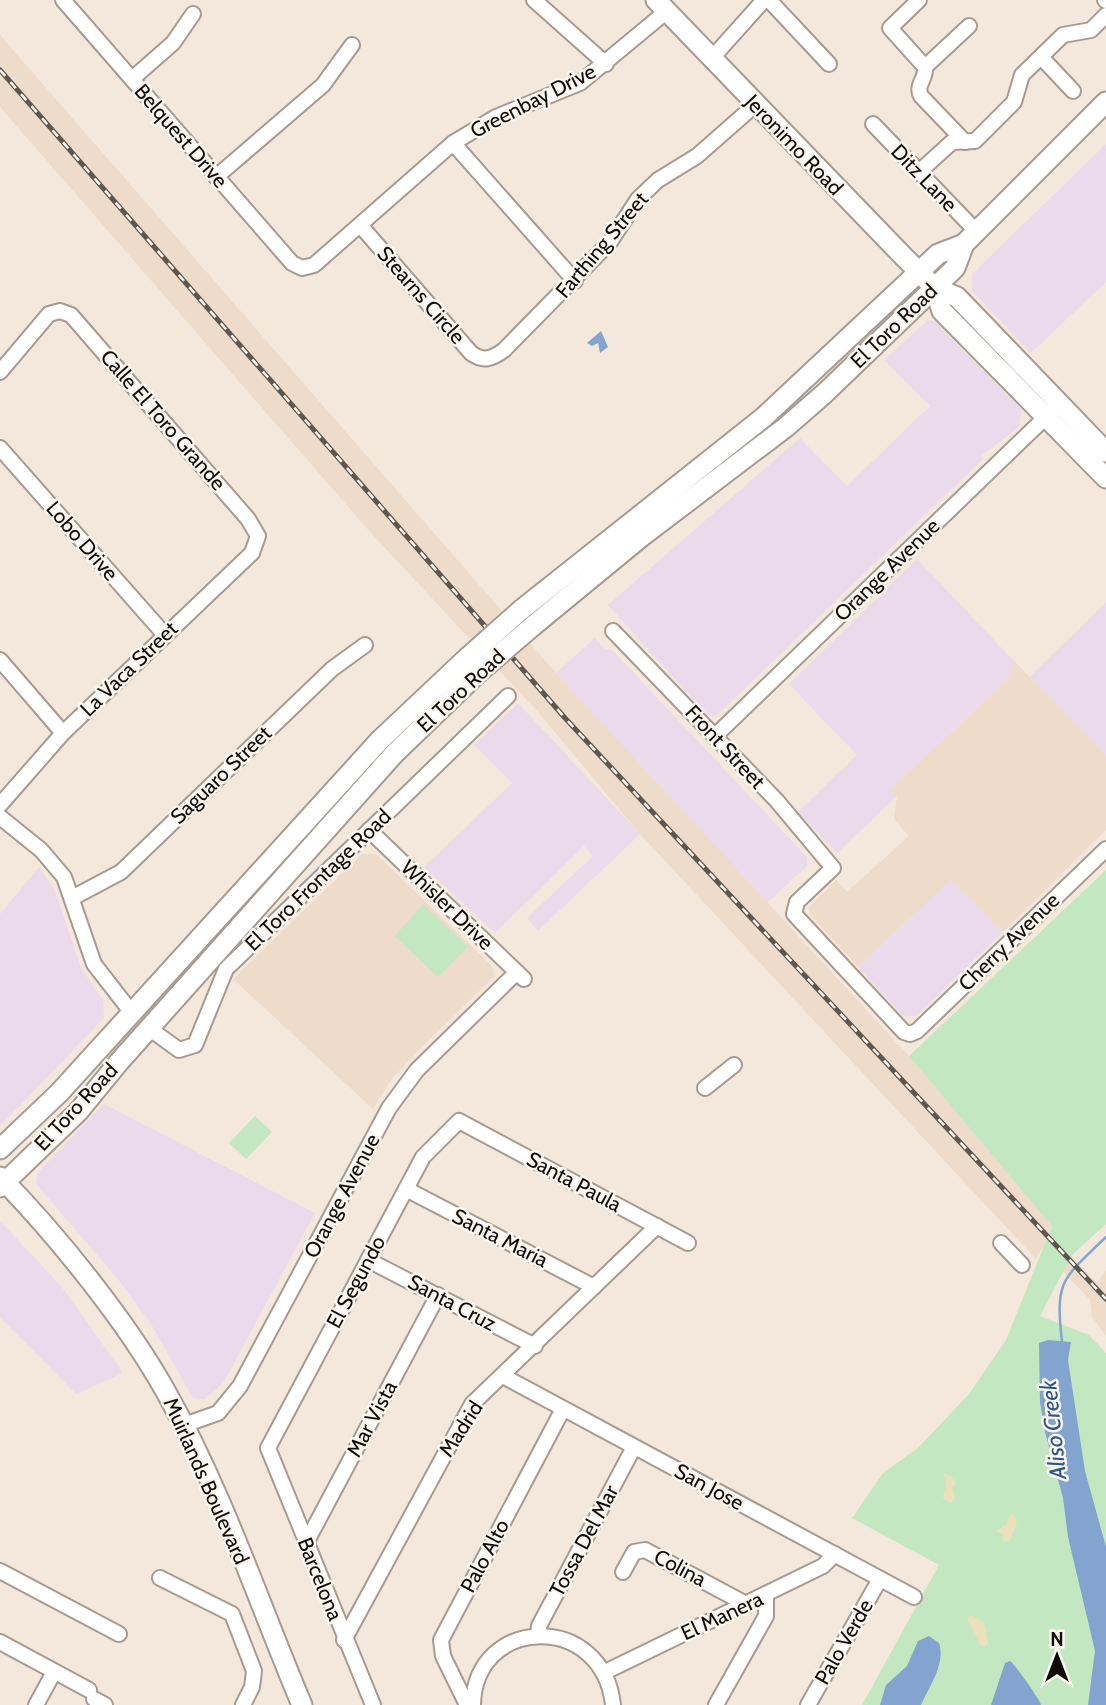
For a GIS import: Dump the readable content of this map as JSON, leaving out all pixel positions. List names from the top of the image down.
{
  "streets": {
    "main road": ["Jeronimo Road", "El Toro Road", "Muirlands Boulevard"],
    "street": [
      "Greenbay Drive",
      "Belquest Drive",
      "Ditz Lane",
      "Farthing Street",
      "Stearns Circle",
      "Calle El Toro Grande",
      "Lobo Drive",
      "Orange Avenue",
      "La Vaca Street",
      "Front Street",
      "Saguaro Street",
      "El Toro Frontage Road",
      "Whisler Drive",
      "Cherry Avenue",
      "Santa Paula",
      "Santa Maria",
      "El Segundo",
      "Santa Cruz",
      "Mar Vista",
      "Madrid",
      "San Jose",
      "Tossa Del Mar",
      "Palo Alto",
      "Colina",
      "Barcelona",
      "El Manera",
      "Palo Verde"
    ]
  },
  "crossings": [
    ["Greenbay Drive", "Belquest Drive"],
    ["Greenbay Drive", "Jeronimo Road"],
    ["Greenbay Drive", "Stearns Circle"],
    ["Jeronimo Road", "Farthing Street"],
    ["Jeronimo Road", "El Toro Road"],
    ["Jeronimo Road", "Orange Avenue"],
    ["Ditz Lane", "El Toro Road"],
    ["Farthing Street", "Stearns Circle"],
    ["El Toro Road", "El Toro Frontage Road"],
    ["El Toro Road", "Muirlands Boulevard"],
    ["Calle El Toro Grande", "La Vaca Street"],
    ["Lobo Drive", "La Vaca Street"],
    ["Orange Avenue", "Front Street"],
    ["Orange Avenue", "Whisler Drive"],
    ["Orange Avenue", "Muirlands Boulevard"],
    ["Front Street", "Cherry Avenue"],
    ["El Toro Frontage Road", "Whisler Drive"],
    ["Santa Paula", "El Segundo"],
    ["Santa Paula", "Madrid"],
    ["Santa Maria", "El Segundo"],
    ["Santa Maria", "Madrid"],
    ["El Segundo", "Santa Cruz"],
    ["El Segundo", "Barcelona"],
    ["Santa Cruz", "Mar Vista"],
    ["Santa Cruz", "Madrid"],
    ["Mar Vista", "Barcelona"],
    ["Madrid", "San Jose"],
    ["Madrid", "Barcelona"],
    ["San Jose", "Tossa Del Mar"],
    ["San Jose", "Palo Alto"],
    ["San Jose", "El Manera"],
    ["San Jose", "Palo Verde"],
    ["Colina", "El Manera"]
  ],
  "water": ["Aliso Creek"],
  "north": "top"
}
